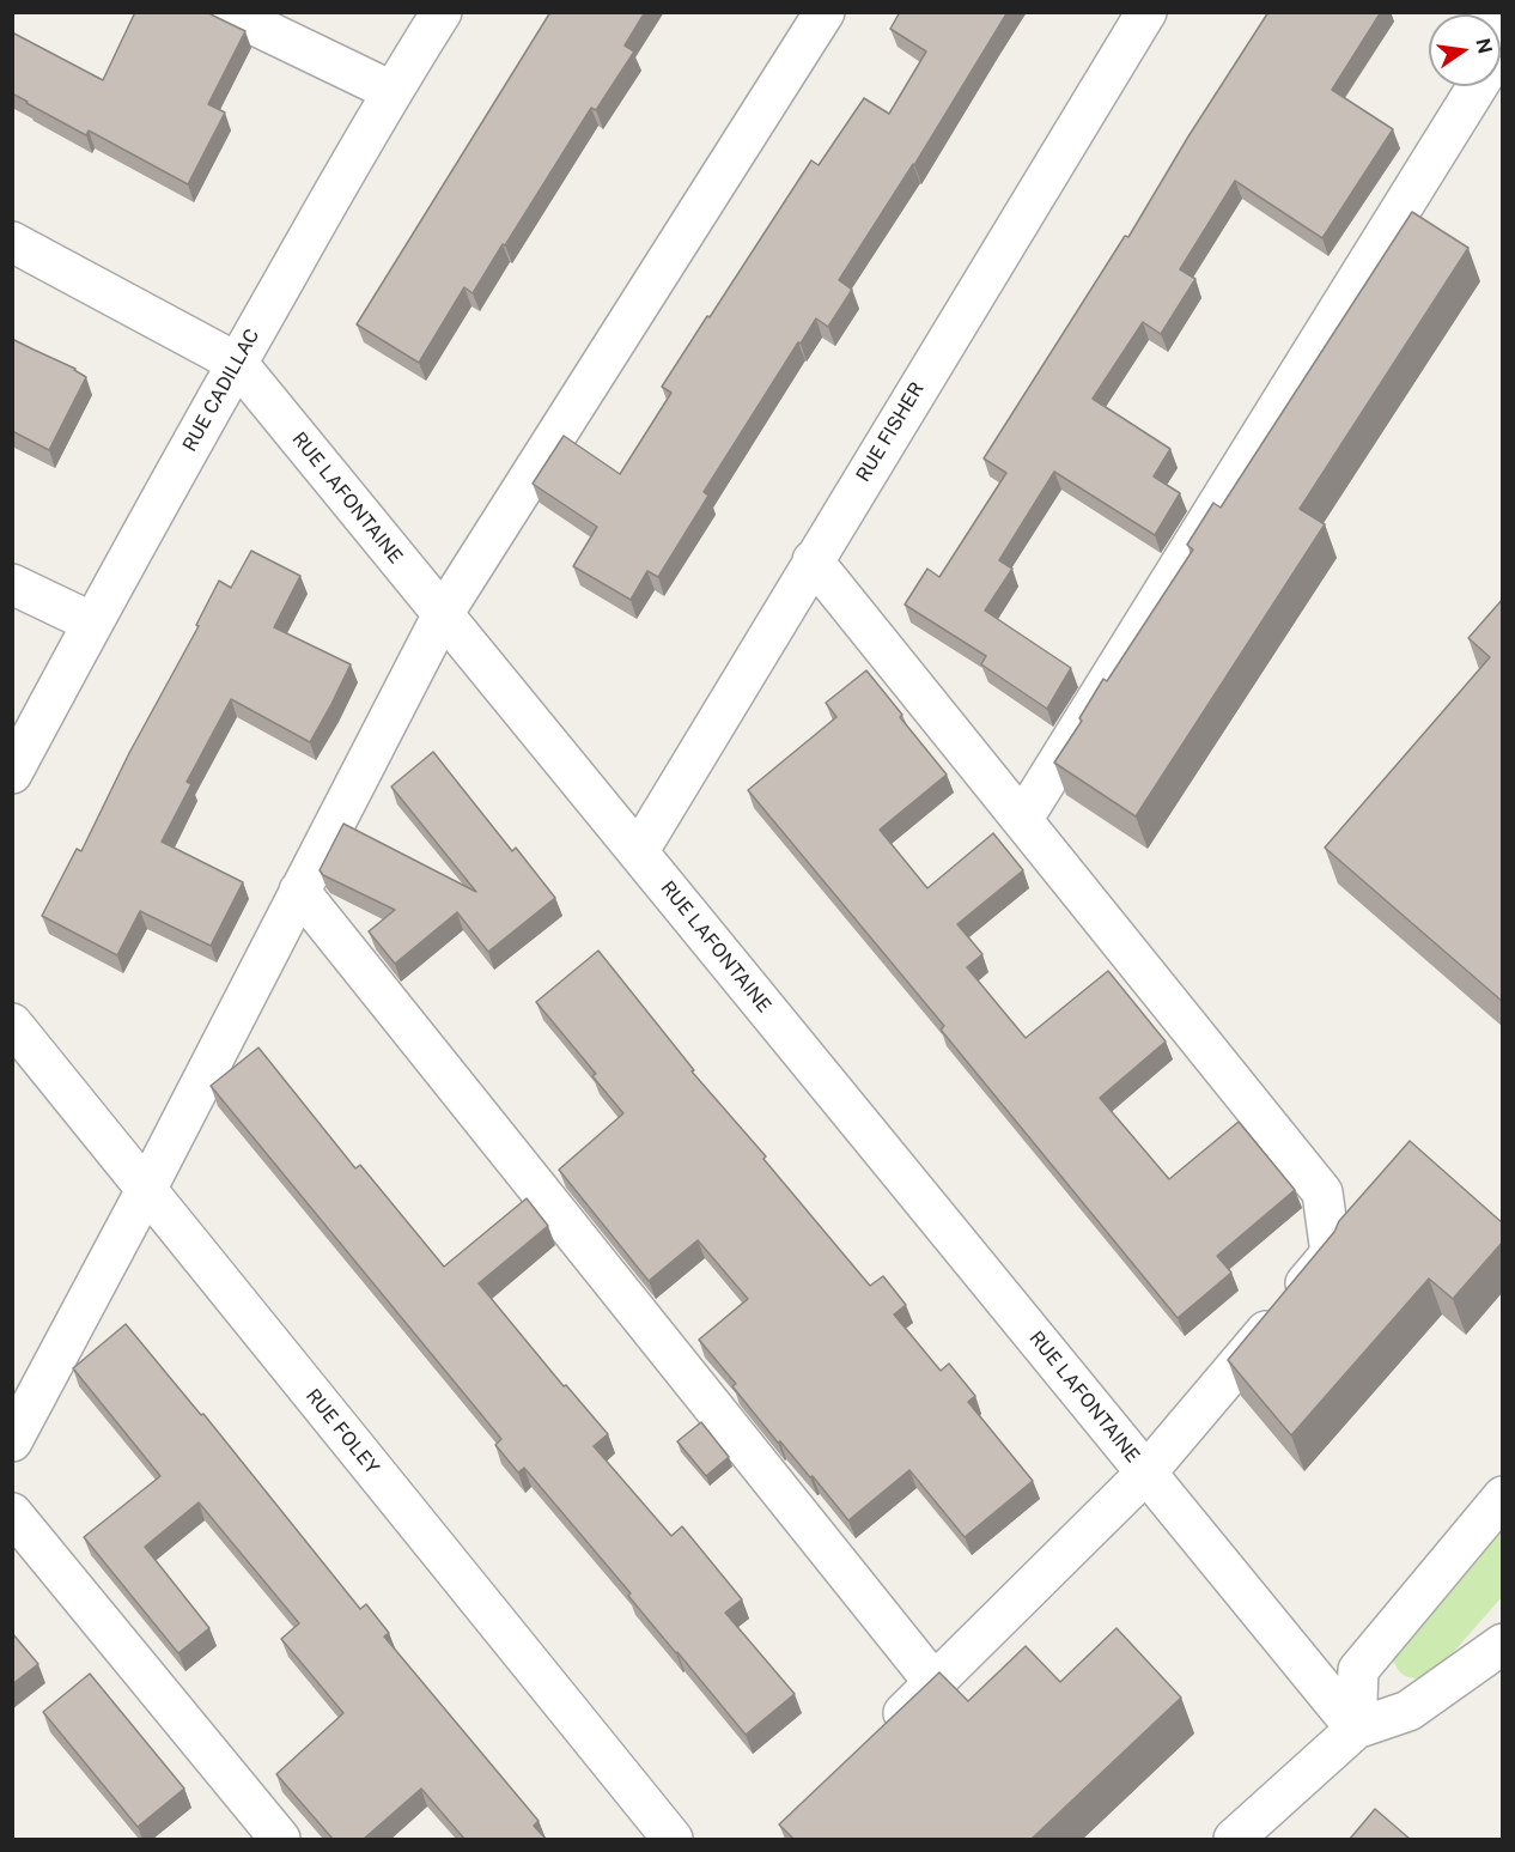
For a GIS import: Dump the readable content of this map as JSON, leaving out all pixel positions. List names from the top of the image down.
{
  "streets": {
    "street": [
      "RUE CADILLAC",
      "RUE FISHER",
      "RUE LAFONTAINE",
      "RUE FOLEY"
    ]
  },
  "crossings": [
    ["RUE CADILLAC", "RUE LAFONTAINE"],
    ["RUE FISHER", "RUE LAFONTAINE"]
  ],
  "north": "right"
}
